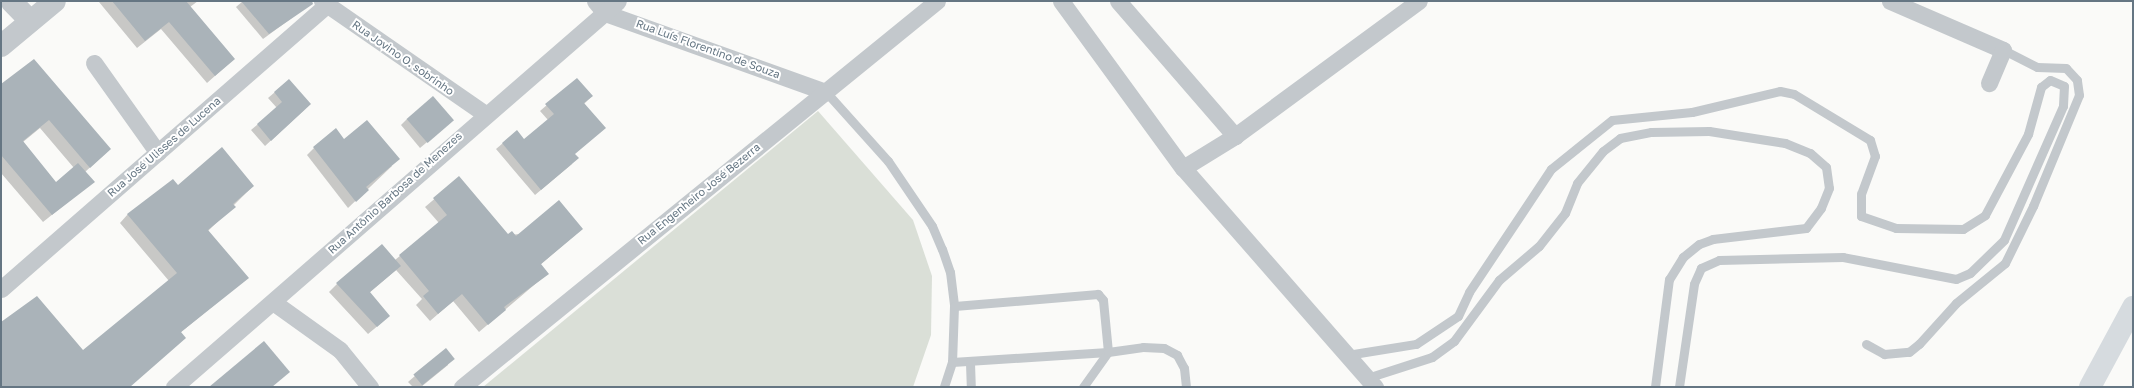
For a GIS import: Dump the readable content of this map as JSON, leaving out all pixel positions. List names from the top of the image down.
{
  "streets": {
    "street": [
      "Rua Luís Florentino de Souza",
      "Rua Jovino O. sobrinho",
      "Rua José Ulisses de Lucena",
      "Rua Antônio Barbosa de Menezes",
      "Rua Engenheiro José Bezerra"
    ]
  },
  "crossings": [
    ["Rua Luís Florentino de Souza", "Rua Antônio Barbosa de Menezes"],
    ["Rua Luís Florentino de Souza", "Rua Engenheiro José Bezerra"],
    ["Rua Jovino O. sobrinho", "Rua José Ulisses de Lucena"],
    ["Rua Jovino O. sobrinho", "Rua Antônio Barbosa de Menezes"]
  ]
}
